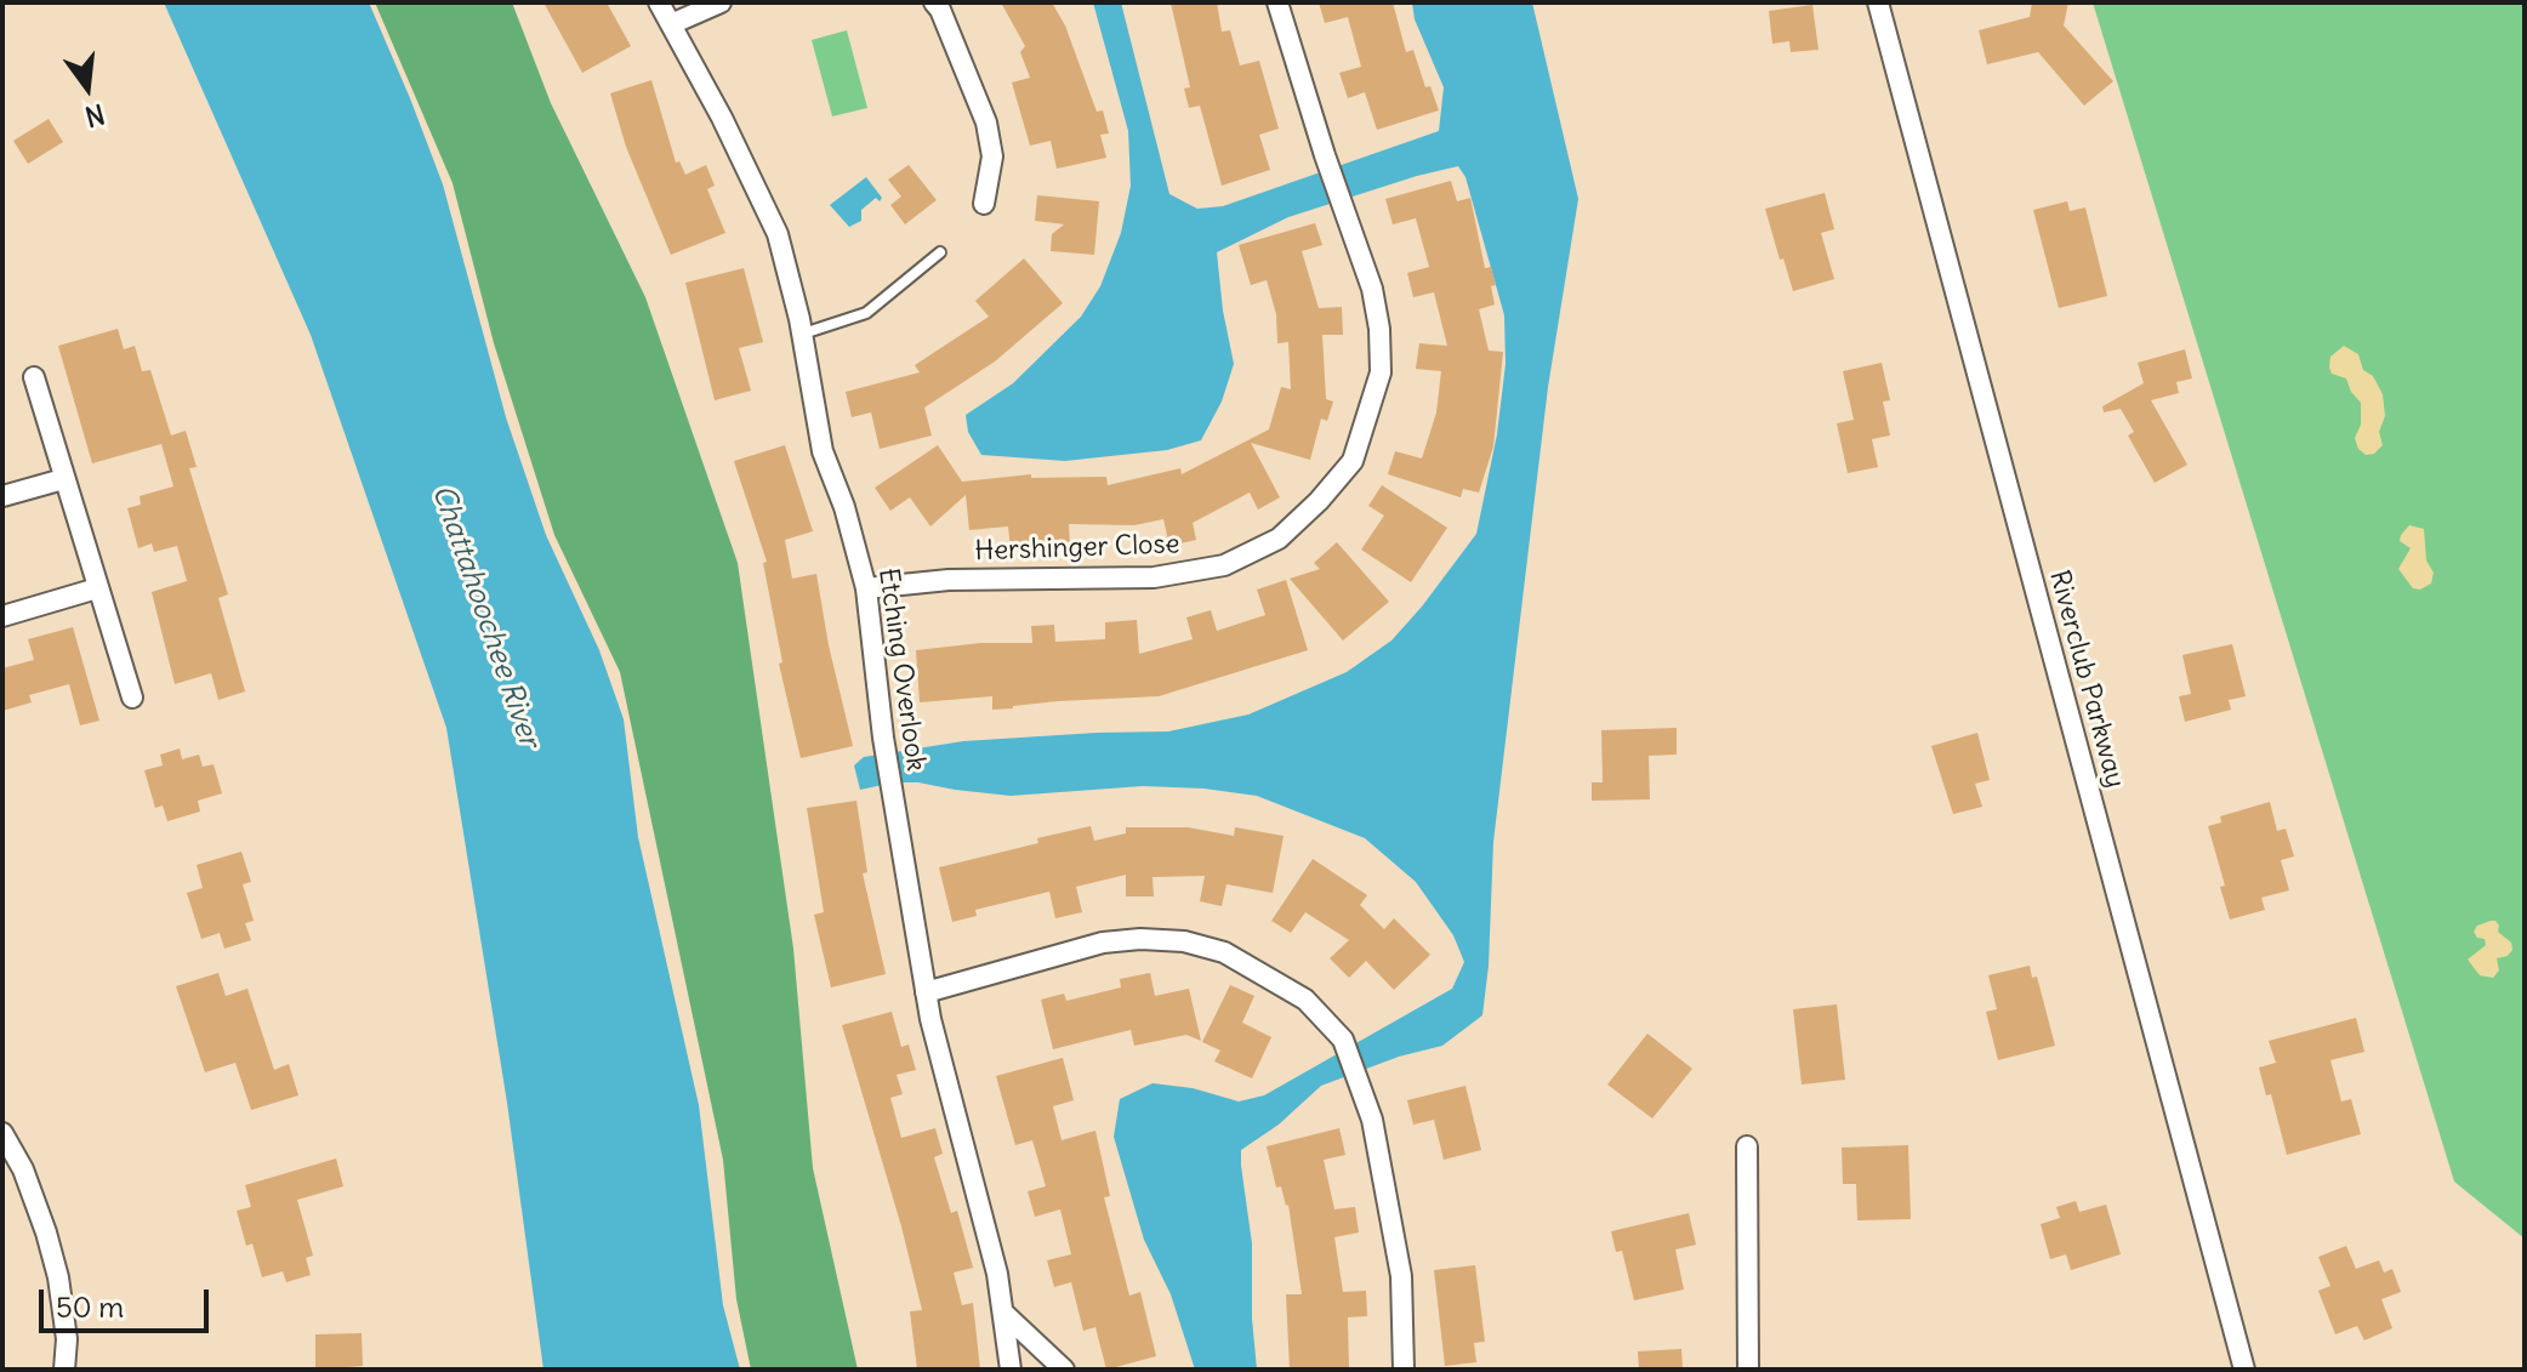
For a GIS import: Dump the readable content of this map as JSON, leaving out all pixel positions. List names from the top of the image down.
{
  "streets": {
    "street": ["Hershinger Close", "Etching Overlook", "Riverclub Parkway"]
  },
  "crossings": [
    ["Hershinger Close", "Etching Overlook"]
  ],
  "water": ["Chattahoochee River"],
  "scale_bar": "50 m",
  "north": "bottom"
}
